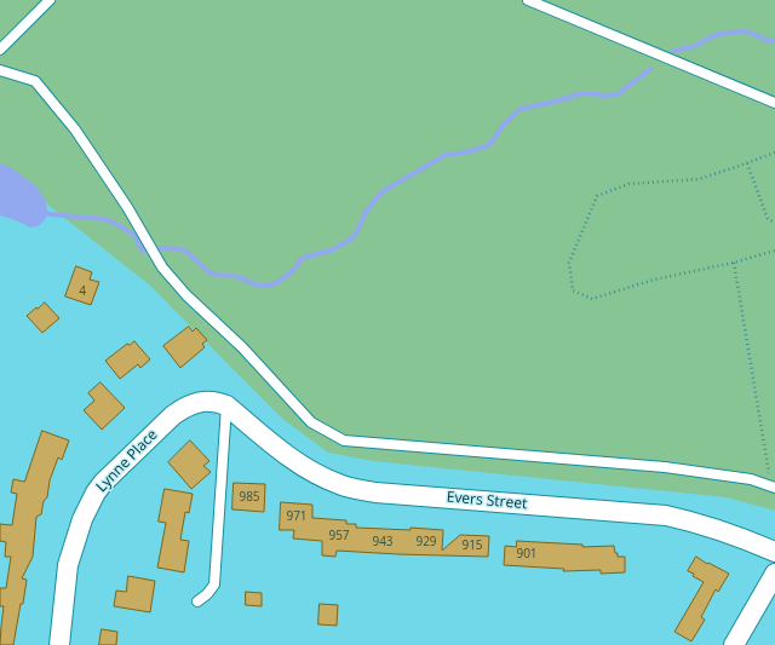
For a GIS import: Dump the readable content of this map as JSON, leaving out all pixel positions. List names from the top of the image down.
{
  "streets": {
    "street": ["Lynne Place", "Evers Street"]
  },
  "crossings": [
    ["Lynne Place", "Evers Street"]
  ],
  "house_numbers": [
    "4",
    "985",
    "971",
    "957",
    "943",
    "929",
    "915",
    "901"
  ]
}
